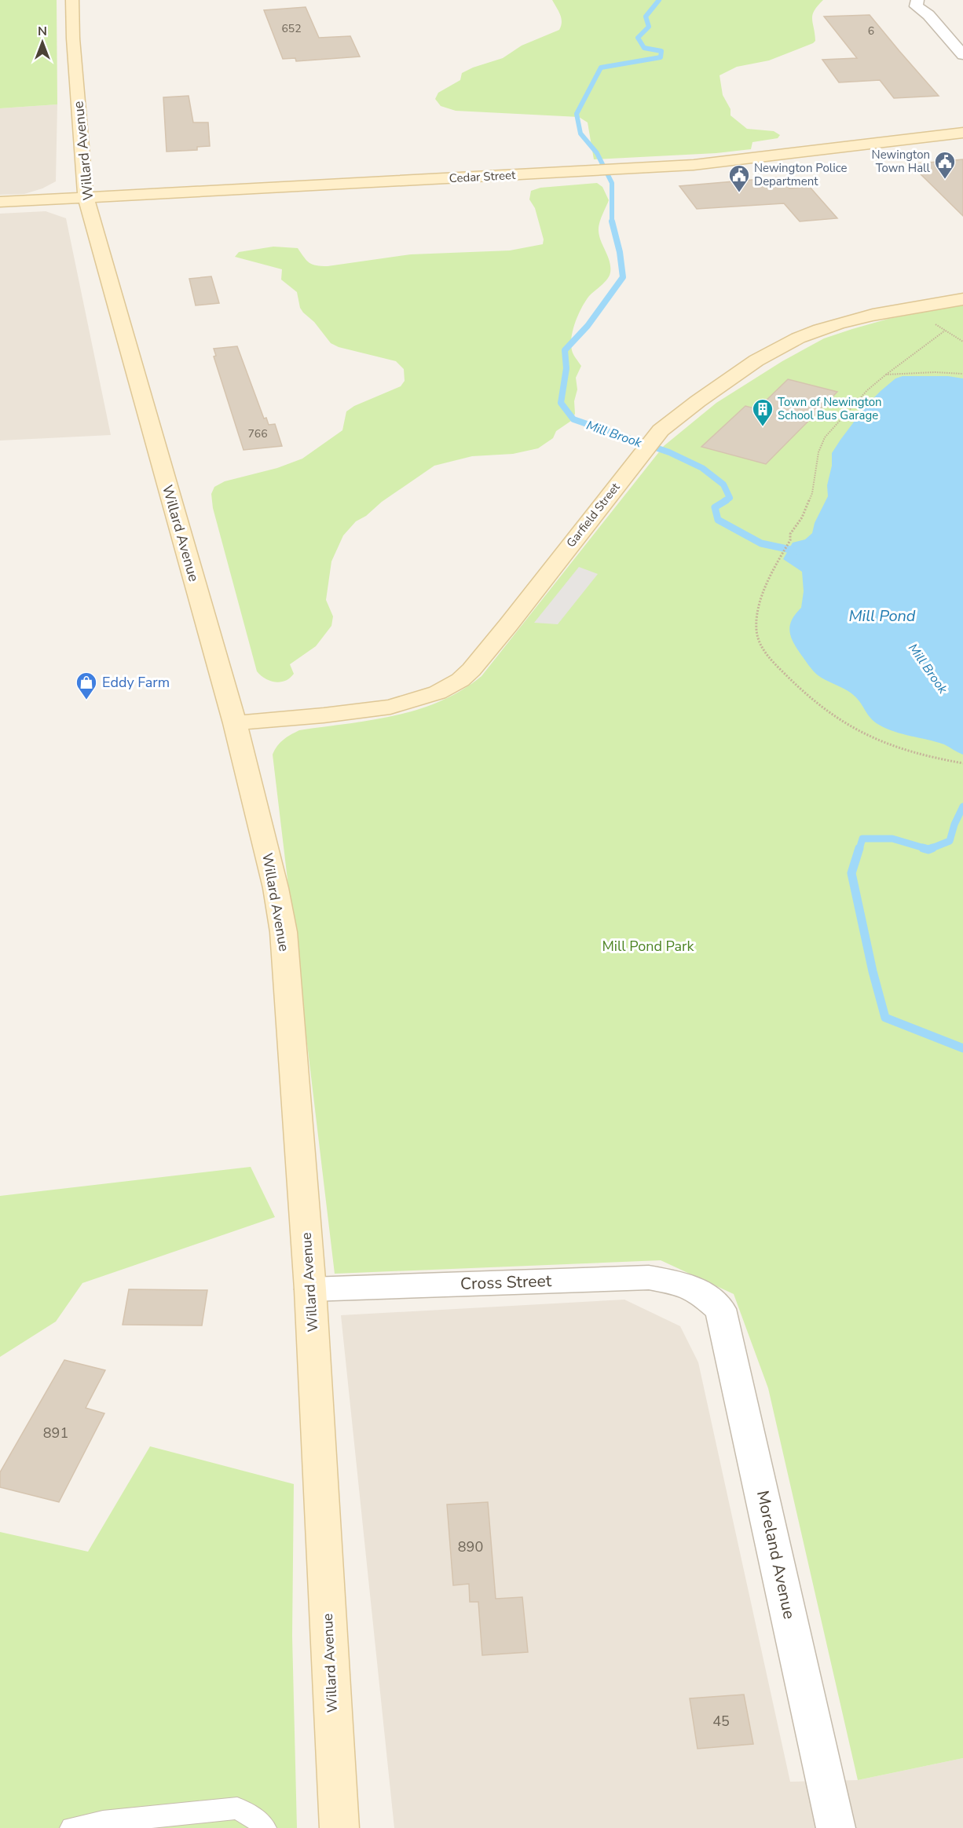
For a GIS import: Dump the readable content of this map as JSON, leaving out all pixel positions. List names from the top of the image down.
{
  "streets": {
    "main road": ["Willard Avenue", "Cedar Street", "Garfield Street"],
    "street": ["Cross Street", "Moreland Avenue"]
  },
  "crossings": [
    ["Willard Avenue", "Cedar Street"],
    ["Willard Avenue", "Garfield Street"],
    ["Willard Avenue", "Cross Street"],
    ["Cross Street", "Moreland Avenue"]
  ],
  "water": ["Mill Brook", "Mill Pond"],
  "parks": ["Mill Pond Park"],
  "places": {
    "public building": ["Newington Town Hall", "Newington Police Department"],
    "building": ["Town of Newington School Bus Garage"],
    "shop": ["Eddy Farm"]
  },
  "house_numbers": [
    "652",
    "6",
    "766",
    "891",
    "890",
    "45"
  ],
  "north": "top"
}
